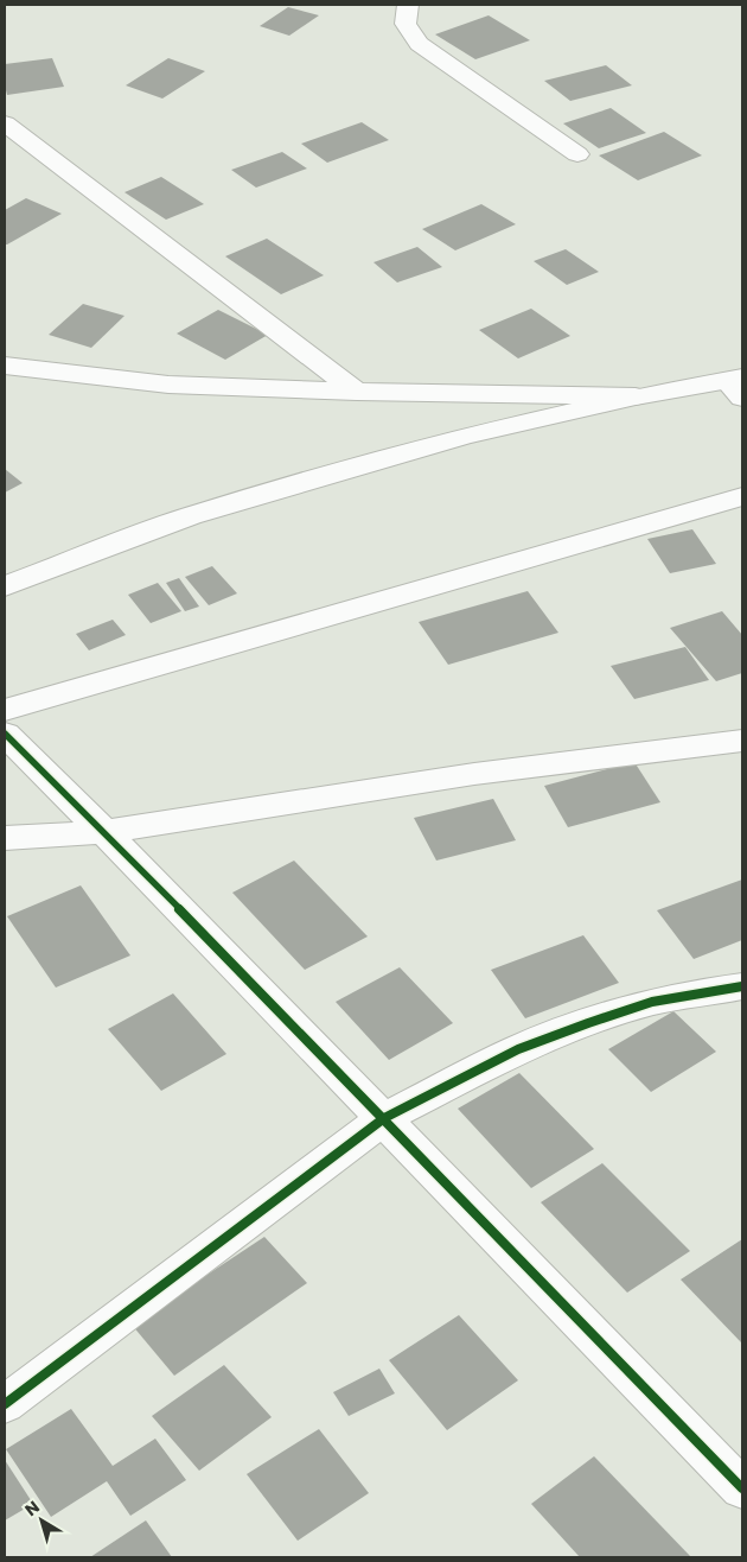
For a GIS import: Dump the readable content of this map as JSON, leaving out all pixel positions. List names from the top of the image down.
{
  "north": "top left"
}
